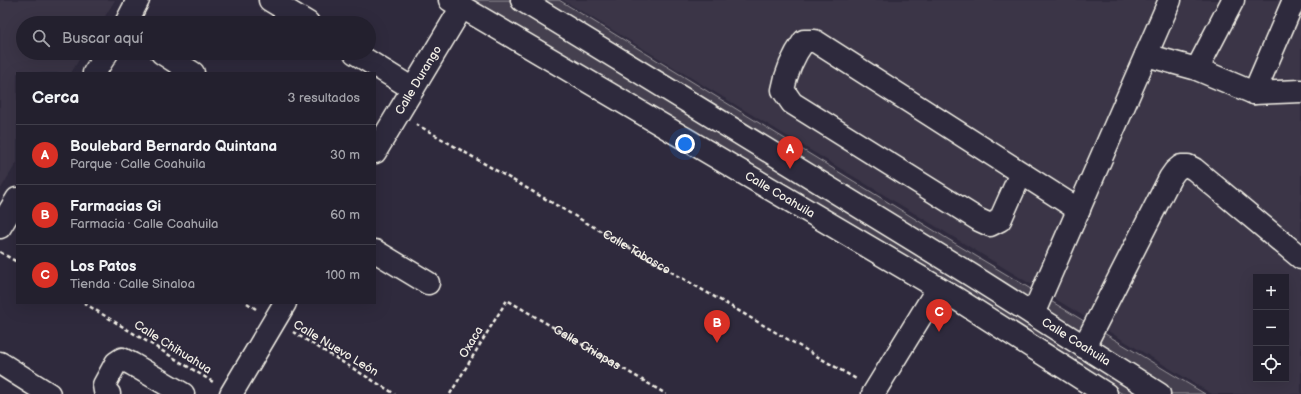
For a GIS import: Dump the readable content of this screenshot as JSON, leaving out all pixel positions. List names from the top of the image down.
{
  "streets": {
    "main road": ["Calle Durango", "Calle Coahuila"],
    "path": [
      "Calle Tabasco",
      "Oxaca",
      "Calle Chihuahua",
      "Calle Chiapas",
      "Calle Nuevo León"
    ]
  },
  "crossings": [
    ["Calle Durango", "Calle Coahuila"],
    ["Calle Durango", "Calle Tabasco"],
    ["Oxaca", "Calle Chiapas"]
  ],
  "page": {
    "search": "Buscar aquí",
    "heading": ["Cerca", "3 resultados"],
    "list": [
      {
        "mark": "A",
        "name": "Boulebard Bernardo Quintana",
        "note": "Parque · Calle Coahuila",
        "value": "30 m"
      },
      {
        "mark": "B",
        "name": "Farmacias Gi",
        "note": "Farmacia · Calle Coahuila",
        "value": "60 m"
      },
      {
        "mark": "C",
        "name": "Los Patos",
        "note": "Tienda · Calle Sinaloa",
        "value": "100 m"
      }
    ],
    "pins": ["A", "C", "B"],
    "map_buttons": ["+", "−"]
  }
}
